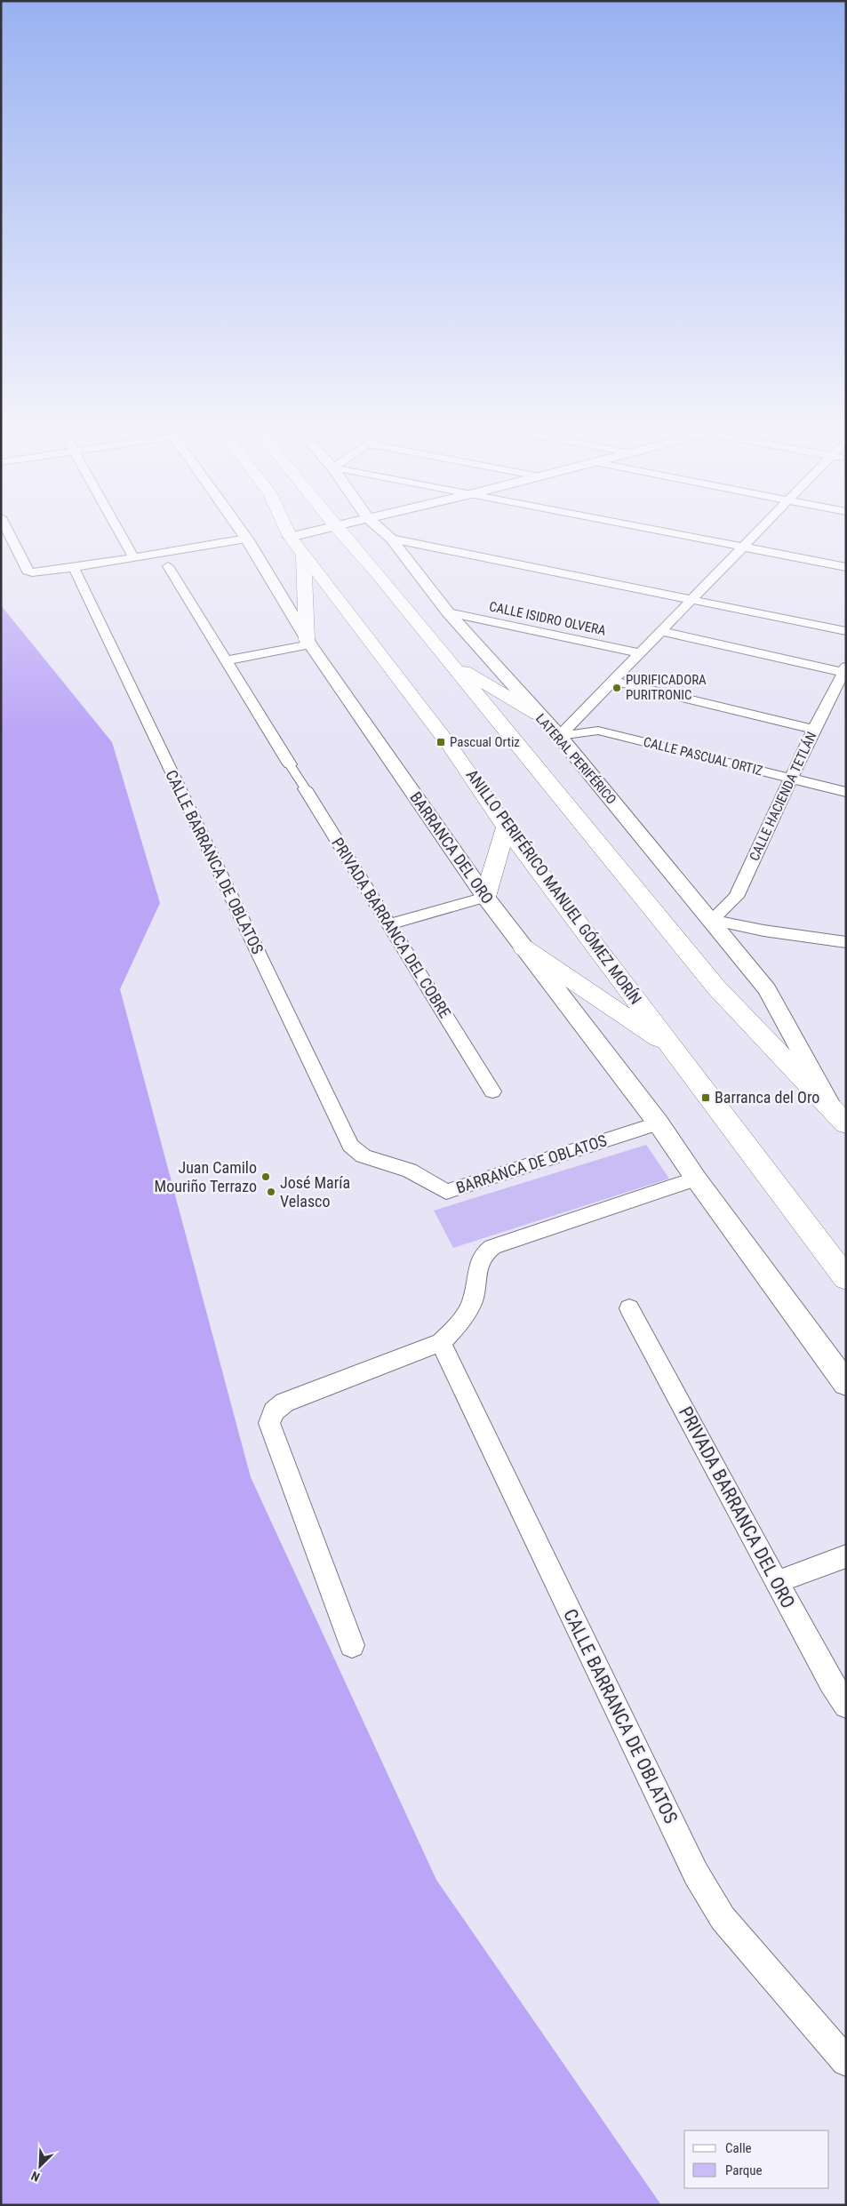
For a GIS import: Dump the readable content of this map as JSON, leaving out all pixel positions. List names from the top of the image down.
{
  "streets": {
    "highway": ["ANILLO PERIFÉRICO MANUEL GÓMEZ MORÍN"],
    "street": [
      "CALLE ISIDRO OLVERA",
      "CALLE PASCUAL ORTIZ",
      "LATERAL PERIFÉRICO",
      "CALLE HACIENDA TETLÁN",
      "BARRANCA DEL ORO",
      "CALLE BARRANCA DE OBLATOS",
      "PRIVADA BARRANCA DEL COBRE",
      "BARRANCA DE OBLATOS",
      "PRIVADA BARRANCA DEL ORO"
    ]
  },
  "crossings": [
    ["CALLE ISIDRO OLVERA", "LATERAL PERIFÉRICO"],
    ["CALLE PASCUAL ORTIZ", "LATERAL PERIFÉRICO"],
    ["CALLE PASCUAL ORTIZ", "CALLE HACIENDA TETLÁN"],
    ["LATERAL PERIFÉRICO", "CALLE HACIENDA TETLÁN"],
    ["BARRANCA DEL ORO", "BARRANCA DE OBLATOS"],
    ["CALLE BARRANCA DE OBLATOS", "BARRANCA DE OBLATOS"]
  ],
  "places": {
    "other": ["PURIFICADORA PURITRONIC", "Juan Camilo Mouriño Terrazo", "José María Velasco"],
    "transit": ["Pascual Ortiz", "Barranca del Oro"]
  },
  "legend": ["Calle", "Parque"],
  "north": "bottom left"
}
